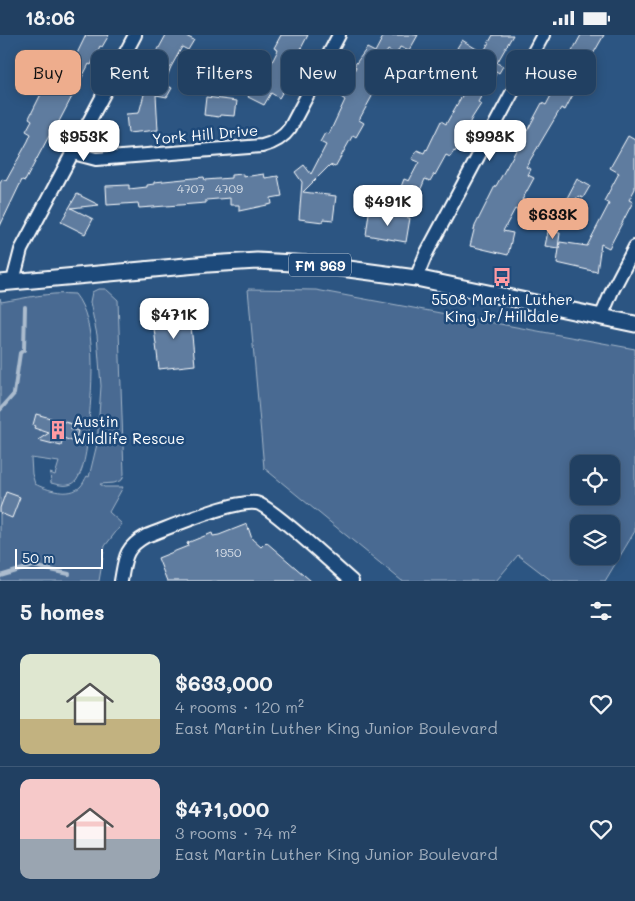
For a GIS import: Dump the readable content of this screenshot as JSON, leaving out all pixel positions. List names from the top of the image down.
{
  "streets": {
    "main road": ["FM 969"],
    "street": ["York Hill Drive"]
  },
  "places": {
    "bus stop": ["5508 Martin Luther King Jr/Hilldale"],
    "building": ["Austin Wildlife Rescue"]
  },
  "house_numbers": ["4707", "4709", "1950"],
  "scale_bar": "50 m",
  "page": {
    "status": "18:06",
    "chip": [
      "Buy",
      "Rent",
      "Filters",
      "New",
      "Apartment",
      "House"
    ],
    "price": [
      "$953K",
      "$998K",
      "$491K",
      "$633K",
      "$471K"
    ],
    "scale": "50 m",
    "heading": "5 homes",
    "list": [
      {
        "name": "$633,000",
        "note": "4 rooms · 120 m² · East Martin Luther King Junior Boulevard"
      },
      {
        "name": "$471,000",
        "note": "3 rooms · 74 m² · East Martin Luther King Junior Boulevard"
      }
    ]
  }
}
